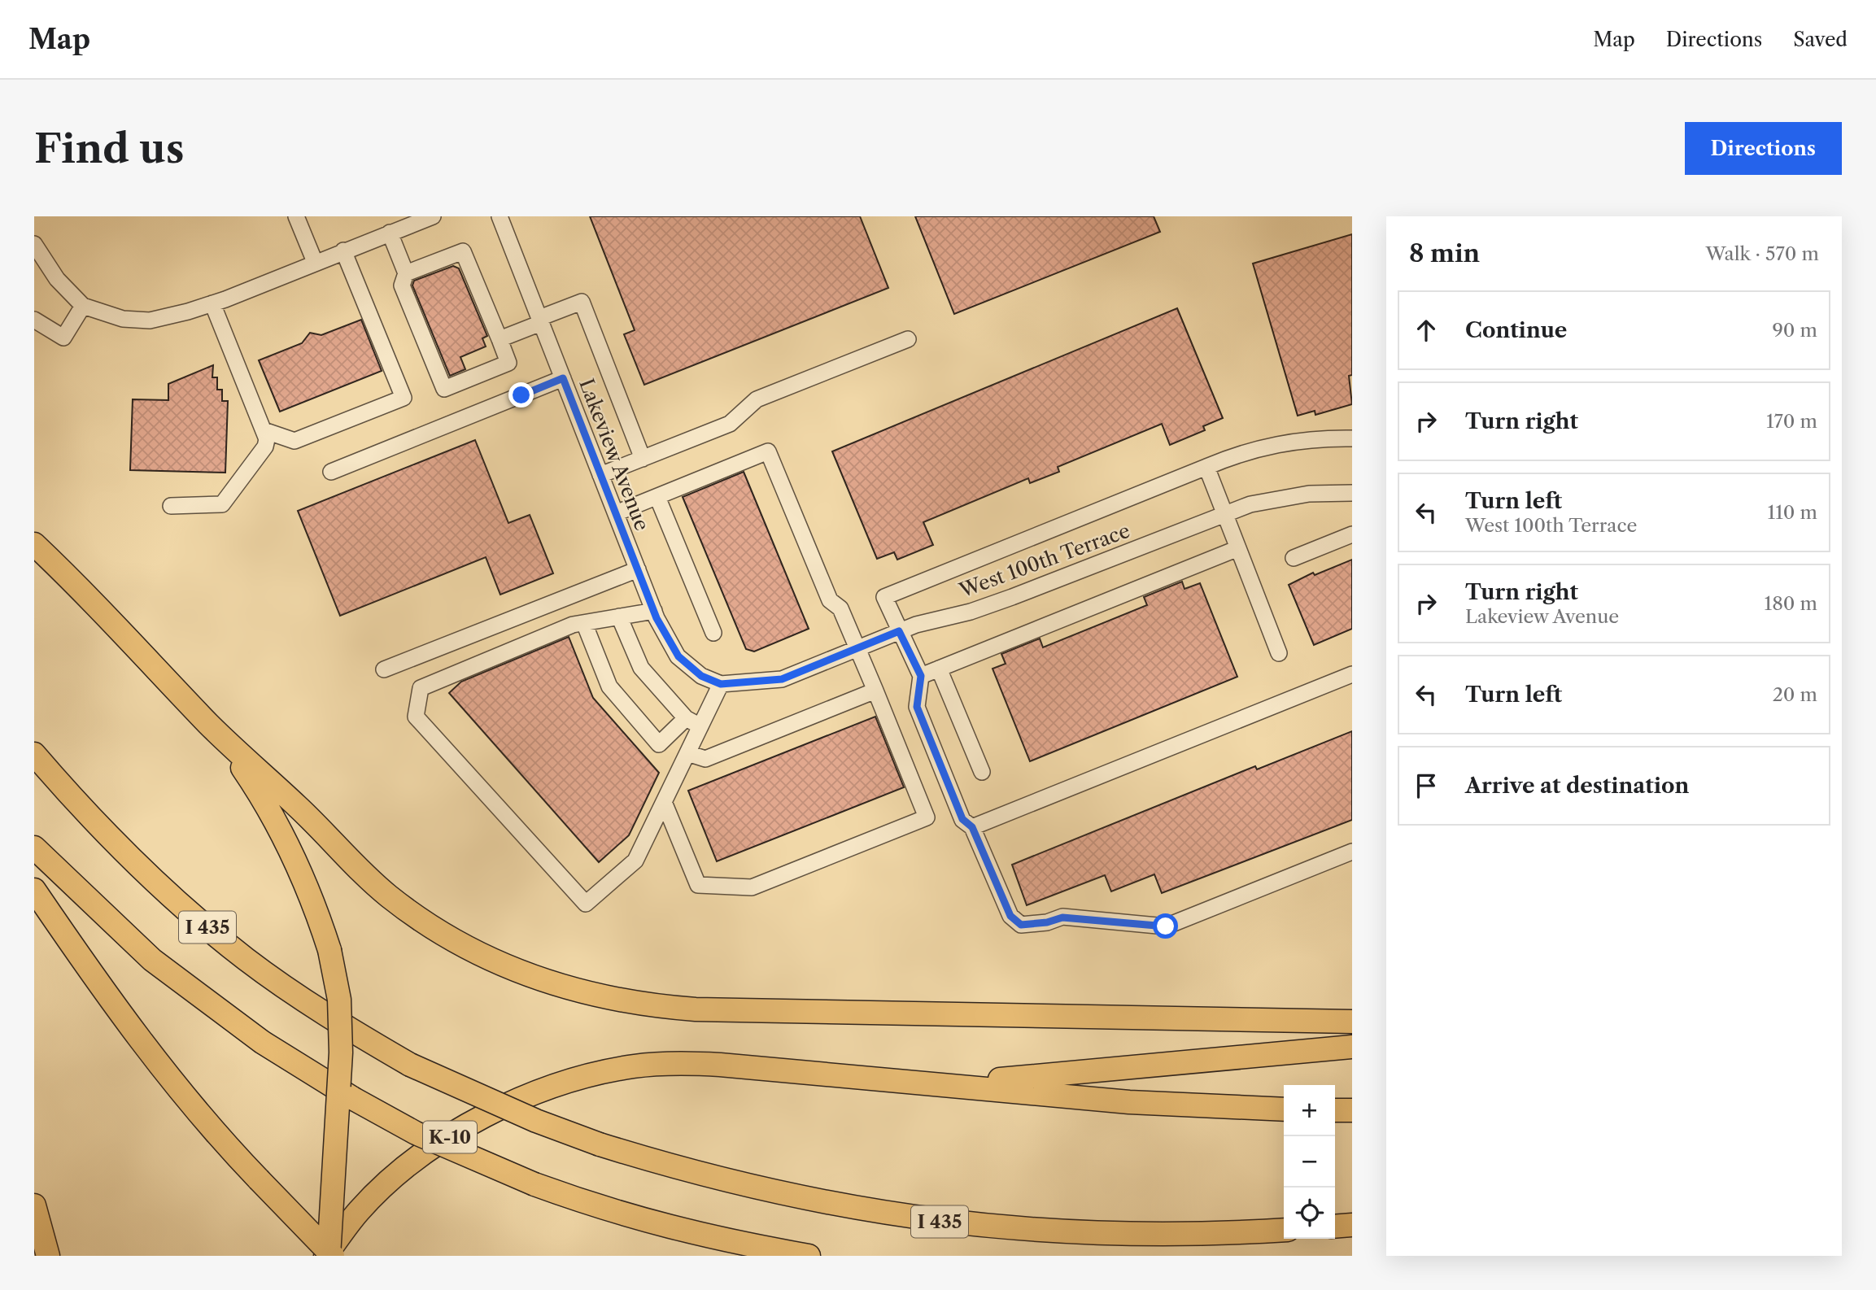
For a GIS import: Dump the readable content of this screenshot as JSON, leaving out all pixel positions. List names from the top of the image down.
{
  "streets": {
    "highway": ["I 435", "K-10"],
    "street": ["Lakeview Avenue", "West 100th Terrace"]
  },
  "crossings": [
    ["Lakeview Avenue", "West 100th Terrace"]
  ],
  "page": {
    "header": "Map",
    "nav": ["Map", "Directions", "Saved"],
    "buttons": "Directions",
    "title": "Find us",
    "heading": ["8 min", "Walk · 570 m"],
    "list": [
      ["Continue", "90 m"],
      ["Turn right", "170 m"],
      ["Turn left", "West 100th Terrace", "110 m"],
      ["Turn right", "Lakeview Avenue", "180 m"],
      ["Turn left", "20 m"],
      "Arrive at destination"
    ],
    "map_buttons": ["+", "−"]
  }
}
